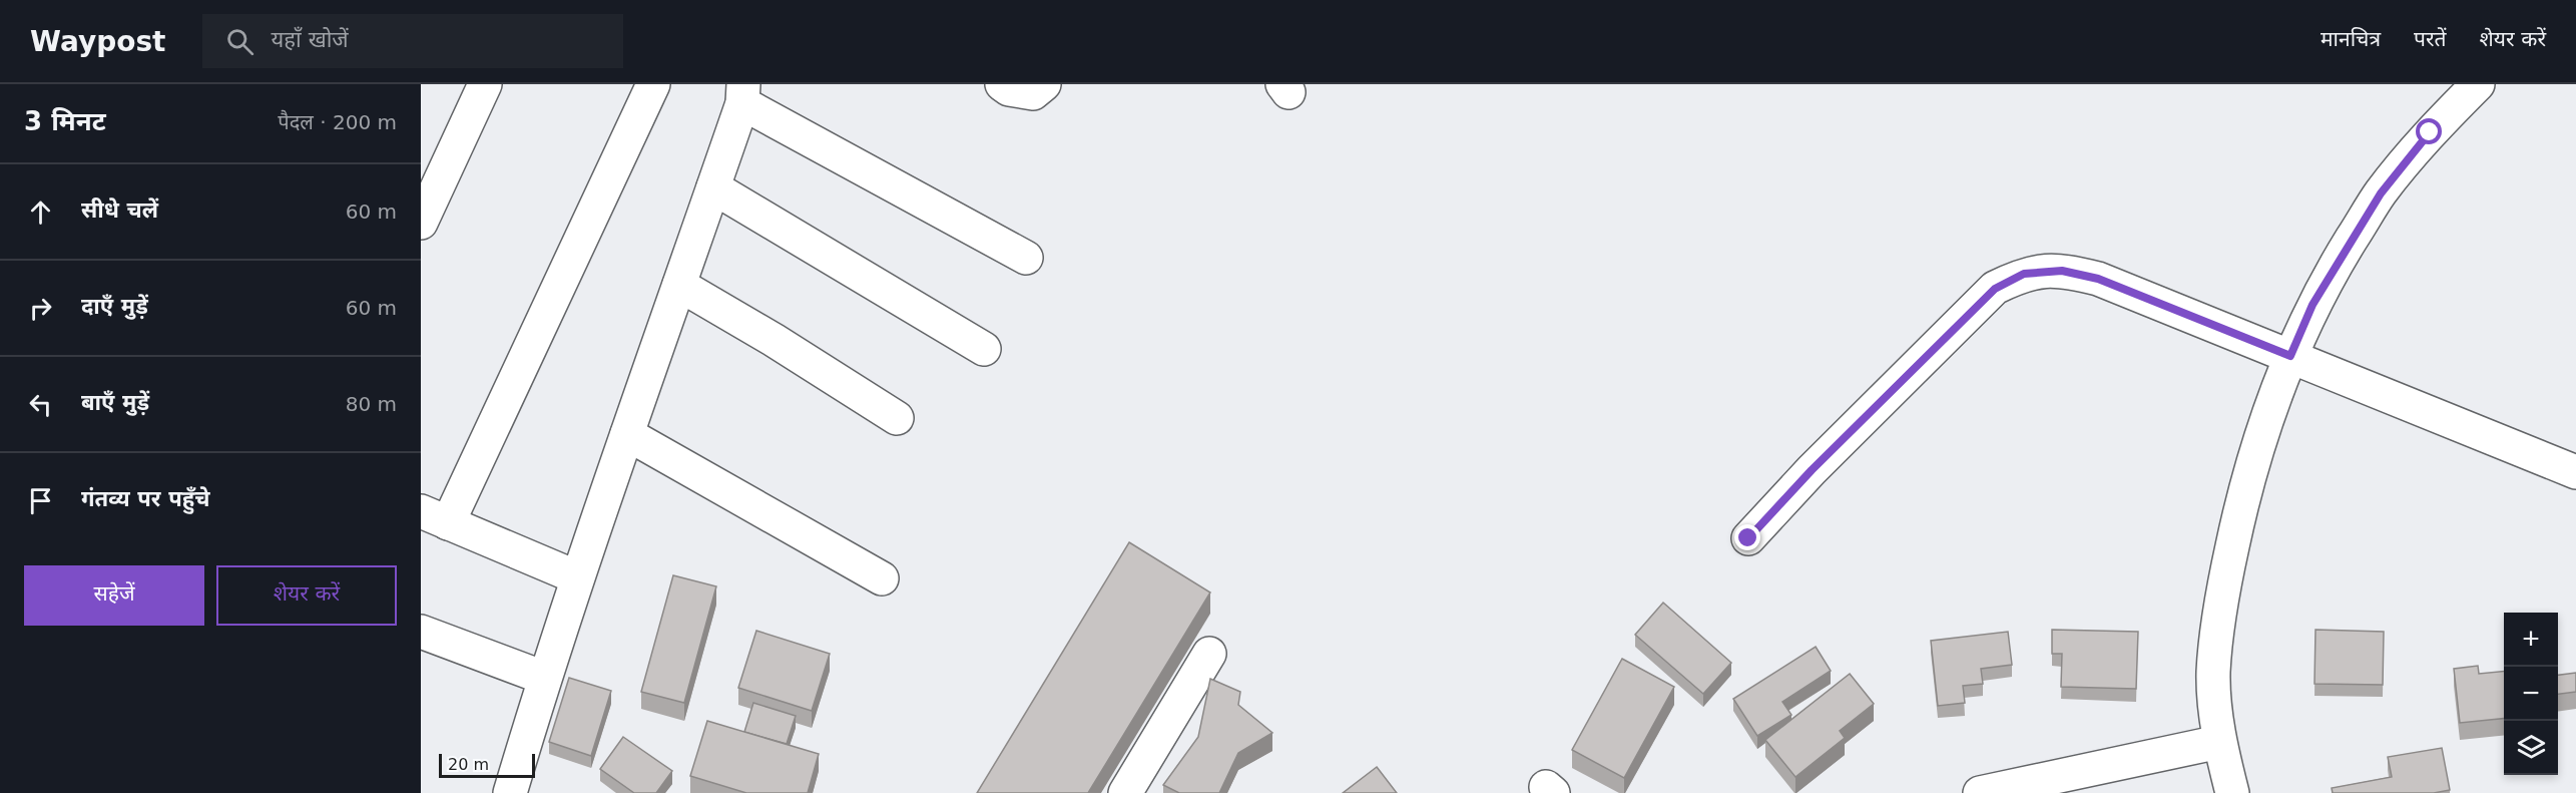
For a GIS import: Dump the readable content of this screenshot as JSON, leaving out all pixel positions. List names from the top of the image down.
{
  "scale_bar": "20 m",
  "page": {
    "header": "Waypost",
    "search": "यहाँ खोजें",
    "nav": ["मानचित्र", "परतें", "शेयर करें"],
    "heading": ["3 मिनट", "पैदल · 200 m"],
    "list": [
      ["सीधे चलें", "60 m"],
      ["दाएँ मुड़ें", "60 m"],
      ["बाएँ मुड़ें", "80 m"],
      "गंतव्य पर पहुँचे"
    ],
    "buttons": ["सहेजें", "शेयर करें"],
    "map_buttons": ["+", "−"],
    "scale": "20 m"
  }
}
